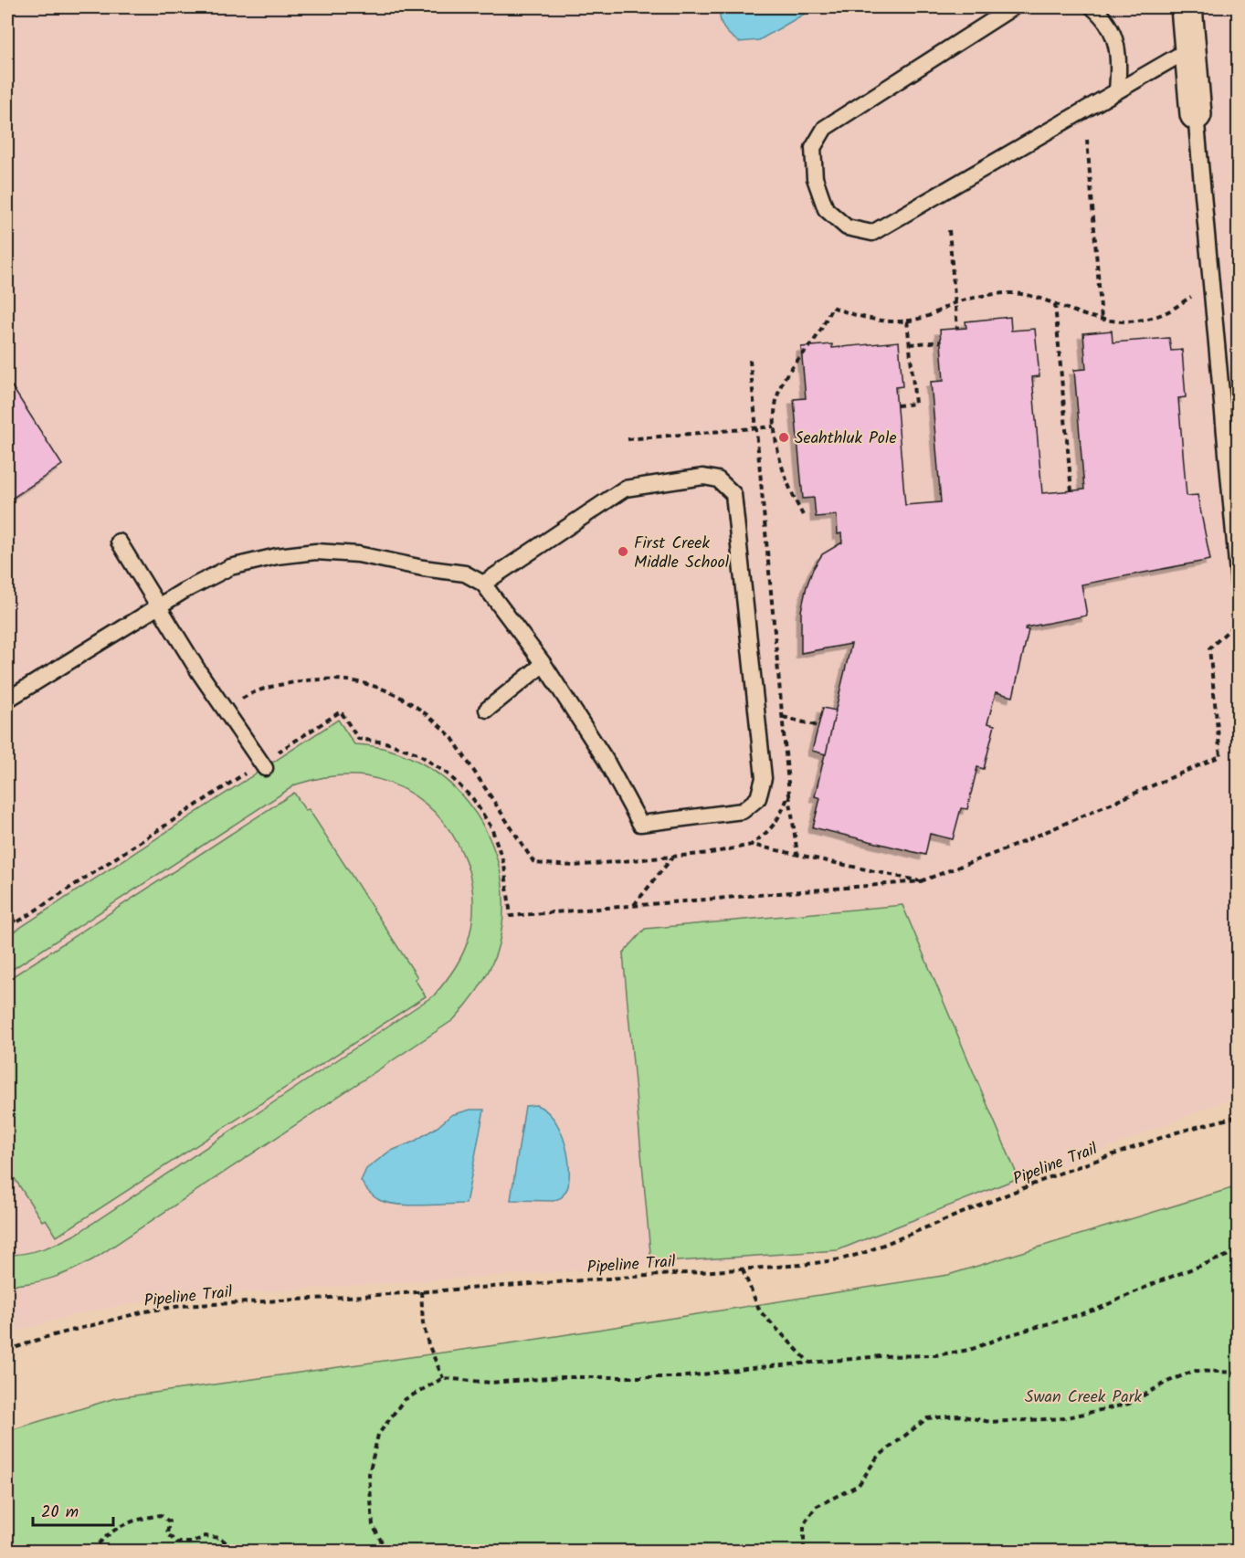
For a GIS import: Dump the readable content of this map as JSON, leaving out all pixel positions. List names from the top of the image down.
{
  "streets": {
    "path": ["Pipeline Trail"]
  },
  "parks": ["Swan Creek Park"],
  "places": ["Seahthluk Pole", "First Creek Middle School"],
  "scale_bar": "20 m"
}
